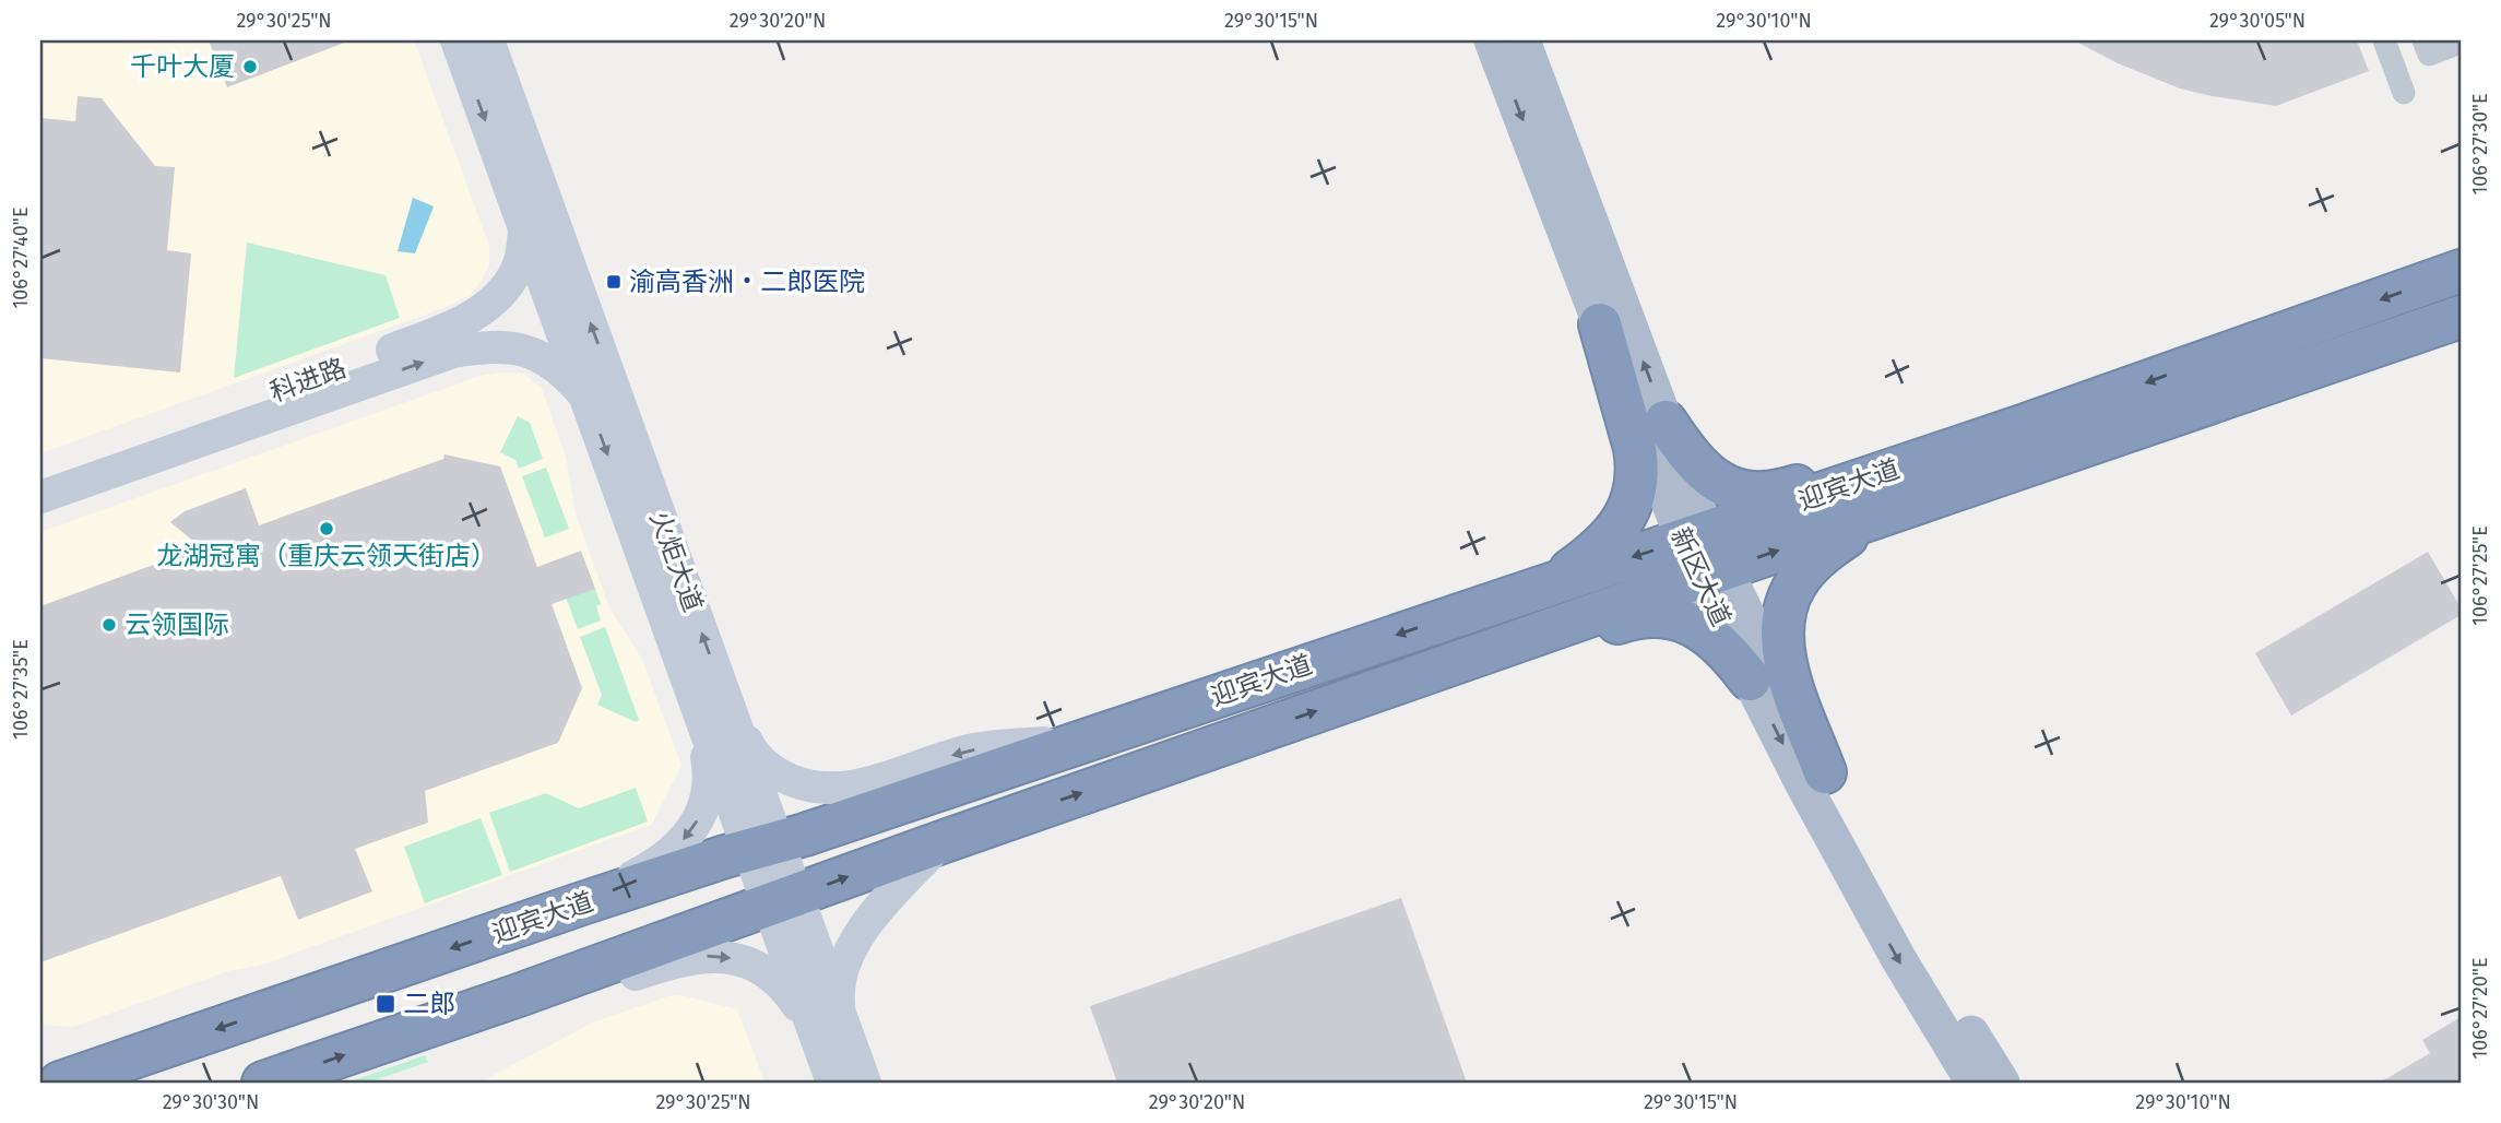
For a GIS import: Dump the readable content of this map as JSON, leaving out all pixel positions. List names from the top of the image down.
{
  "streets": {
    "highway": ["迎宾大道"],
    "main road": ["科进路", "火炬大道", "新区大道"]
  },
  "crossings": [
    ["科进路", "火炬大道"],
    ["迎宾大道", "火炬大道"],
    ["迎宾大道", "新区大道"]
  ],
  "places": {
    "other": ["千叶大厦", "龙湖冠寓（重庆云领天街店）", "云领国际"],
    "transit": ["渝高香洲‧二郎医院", "二郎"]
  },
  "coordinates": [
    "29°30'25\"N",
    "29°30'20\"N",
    "29°30'15\"N",
    "29°30'10\"N",
    "29°30'05\"N",
    "106°27'30\"E",
    "106°27'40\"E",
    "106°27'25\"E",
    "106°27'35\"E",
    "106°27'20\"E",
    "29°30'30\"N"
  ]
}
